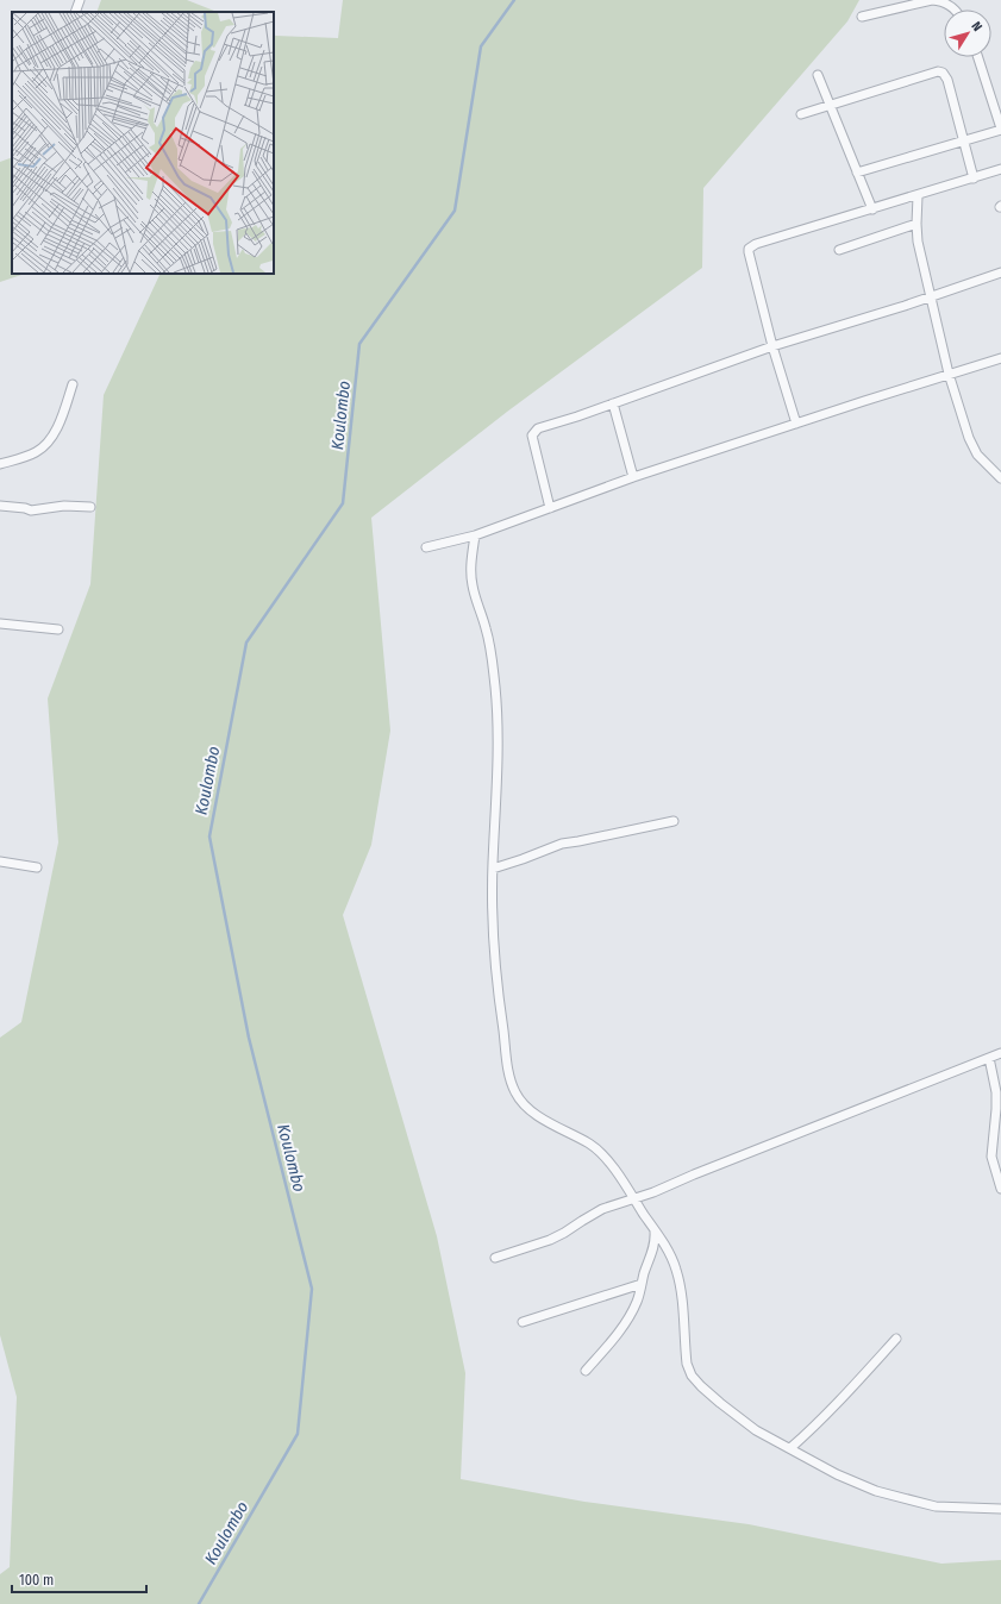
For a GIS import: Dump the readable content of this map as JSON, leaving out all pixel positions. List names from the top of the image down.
{
  "water": ["Koulombo"],
  "scale_bar": "100 m",
  "north": "top right"
}
